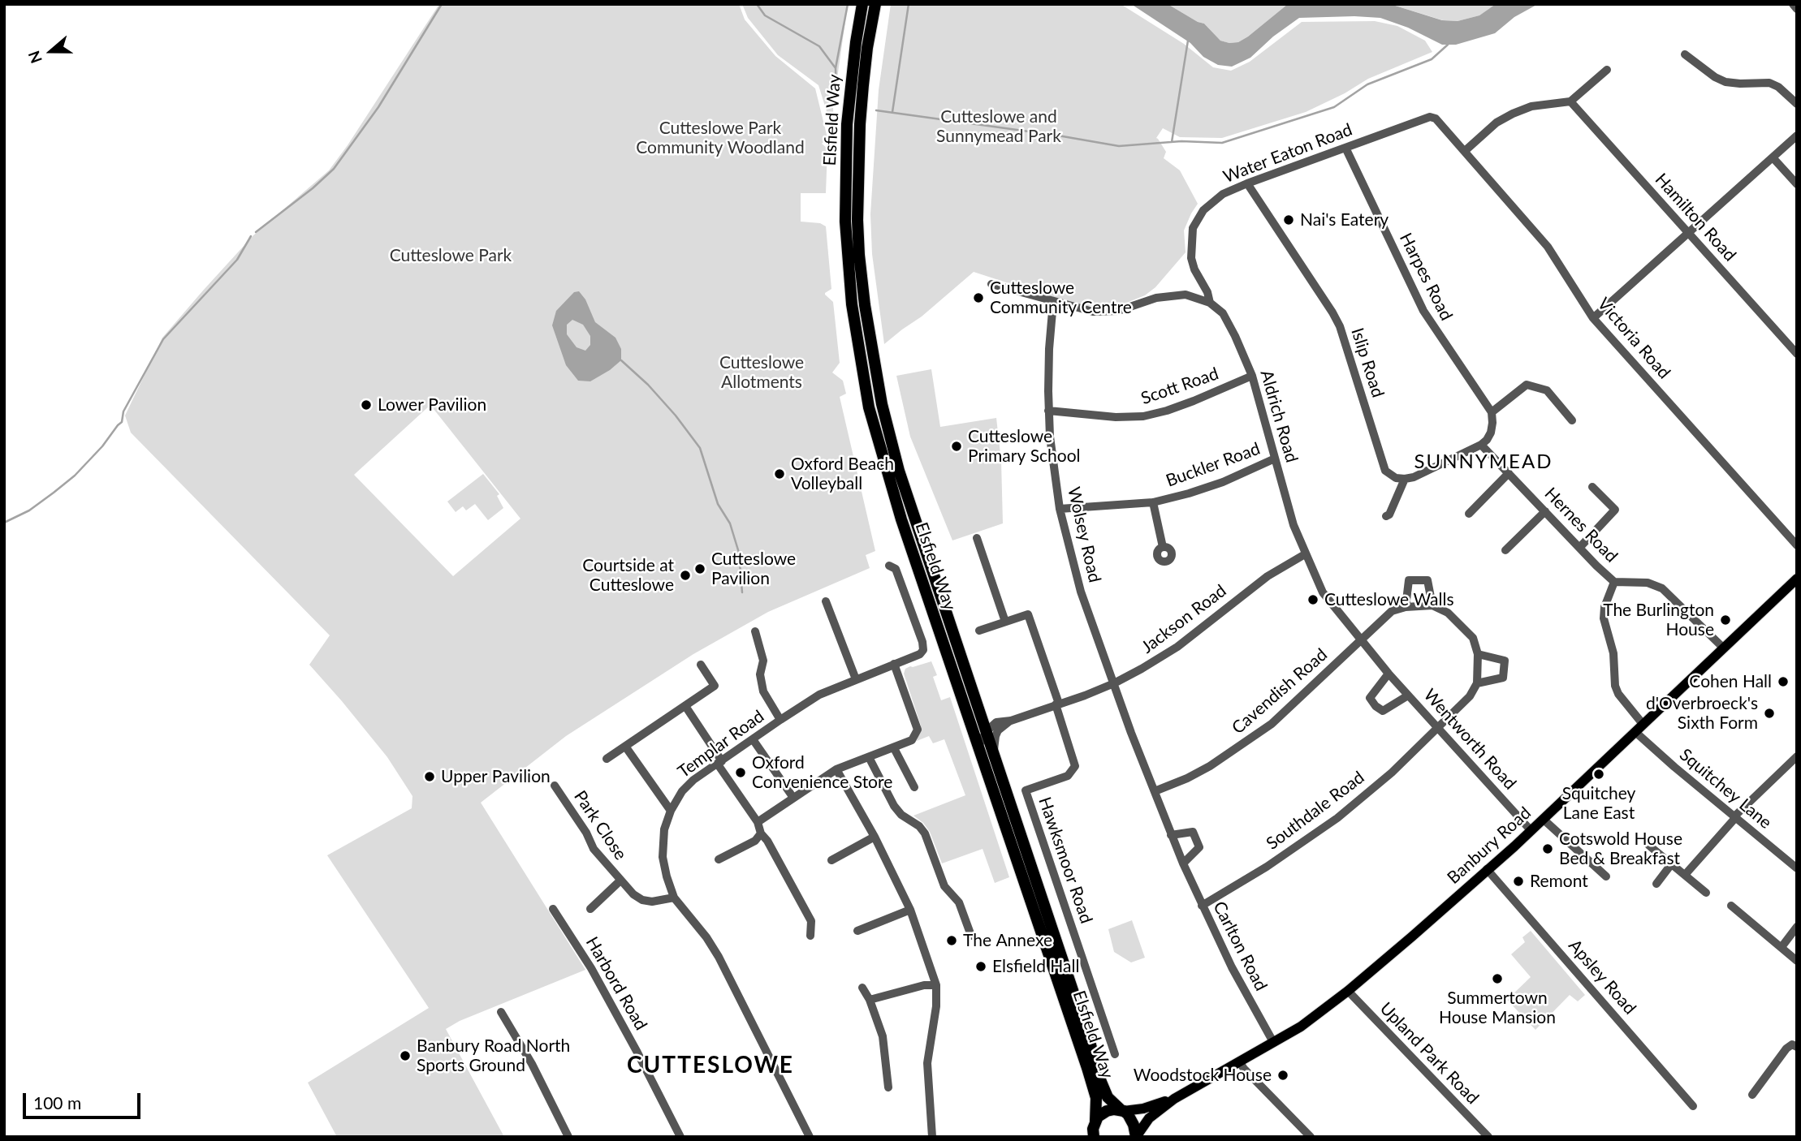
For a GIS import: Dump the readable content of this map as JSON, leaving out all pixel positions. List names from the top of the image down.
{
  "streets": {
    "highway": ["Elsfield Way"],
    "main road": ["Banbury Road"],
    "street": [
      "Water Eaton Road",
      "Hamilton Road",
      "Harpes Road",
      "Victoria Road",
      "Islip Road",
      "Scott Road",
      "Aldrich Road",
      "Buckler Road",
      "Hernes Road",
      "Wolsey Road",
      "Jackson Road",
      "Cavendish Road",
      "Wentworth Road",
      "Templar Road",
      "Squitchey Lane",
      "Southdale Road",
      "Park Close",
      "Hawksmoor Road",
      "Carlton Road",
      "Apsley Road",
      "Harbord Road",
      "Upland Park Road"
    ]
  },
  "crossings": [
    ["Elsfield Way", "Jackson Road"],
    ["Elsfield Way", "Banbury Road"],
    ["Water Eaton Road", "Harpes Road"],
    ["Water Eaton Road", "Victoria Road"],
    ["Water Eaton Road", "Islip Road"],
    ["Water Eaton Road", "Aldrich Road"],
    ["Scott Road", "Aldrich Road"],
    ["Scott Road", "Wolsey Road"],
    ["Aldrich Road", "Buckler Road"],
    ["Aldrich Road", "Jackson Road"],
    ["Aldrich Road", "Wentworth Road"],
    ["Buckler Road", "Wolsey Road"],
    ["Hernes Road", "Squitchey Lane"],
    ["Hernes Road", "Banbury Road"],
    ["Wolsey Road", "Jackson Road"],
    ["Wolsey Road", "Carlton Road"],
    ["Jackson Road", "Hawksmoor Road"],
    ["Cavendish Road", "Wentworth Road"],
    ["Cavendish Road", "Carlton Road"],
    ["Wentworth Road", "Southdale Road"],
    ["Wentworth Road", "Banbury Road"],
    ["Templar Road", "Park Close"],
    ["Squitchey Lane", "Banbury Road"],
    ["Southdale Road", "Carlton Road"],
    ["Banbury Road", "Carlton Road"],
    ["Banbury Road", "Apsley Road"],
    ["Banbury Road", "Upland Park Road"]
  ],
  "districts": ["SUNNYMEAD", "CUTTESLOWE"],
  "parks": [
    "Cutteslowe and Sunnymead Park",
    "Cutteslowe Park Community Woodland",
    "Cutteslowe Park",
    "Cutteslowe Allotments"
  ],
  "places": [
    "Nai's Eatery",
    "Cutteslowe Community Centre",
    "Lower Pavilion",
    "Cutteslowe Primary School",
    "Oxford Beach Volleyball",
    "Cutteslowe Pavilion",
    "Courtside at Cutteslowe",
    "Cutteslowe Walls",
    "The Burlington House",
    "Cohen Hall",
    "d'Overbroeck's Sixth Form",
    "Oxford Convenience Store",
    "Squitchey Lane East",
    "Upper Pavilion",
    "Cotswold House Bed & Breakfast",
    "Remont",
    "The Annexe",
    "Elsfield Hall",
    "Summertown House Mansion",
    "Banbury Road North Sports Ground",
    "Woodstock House"
  ],
  "scale_bar": "100 m",
  "north": "left"
}
